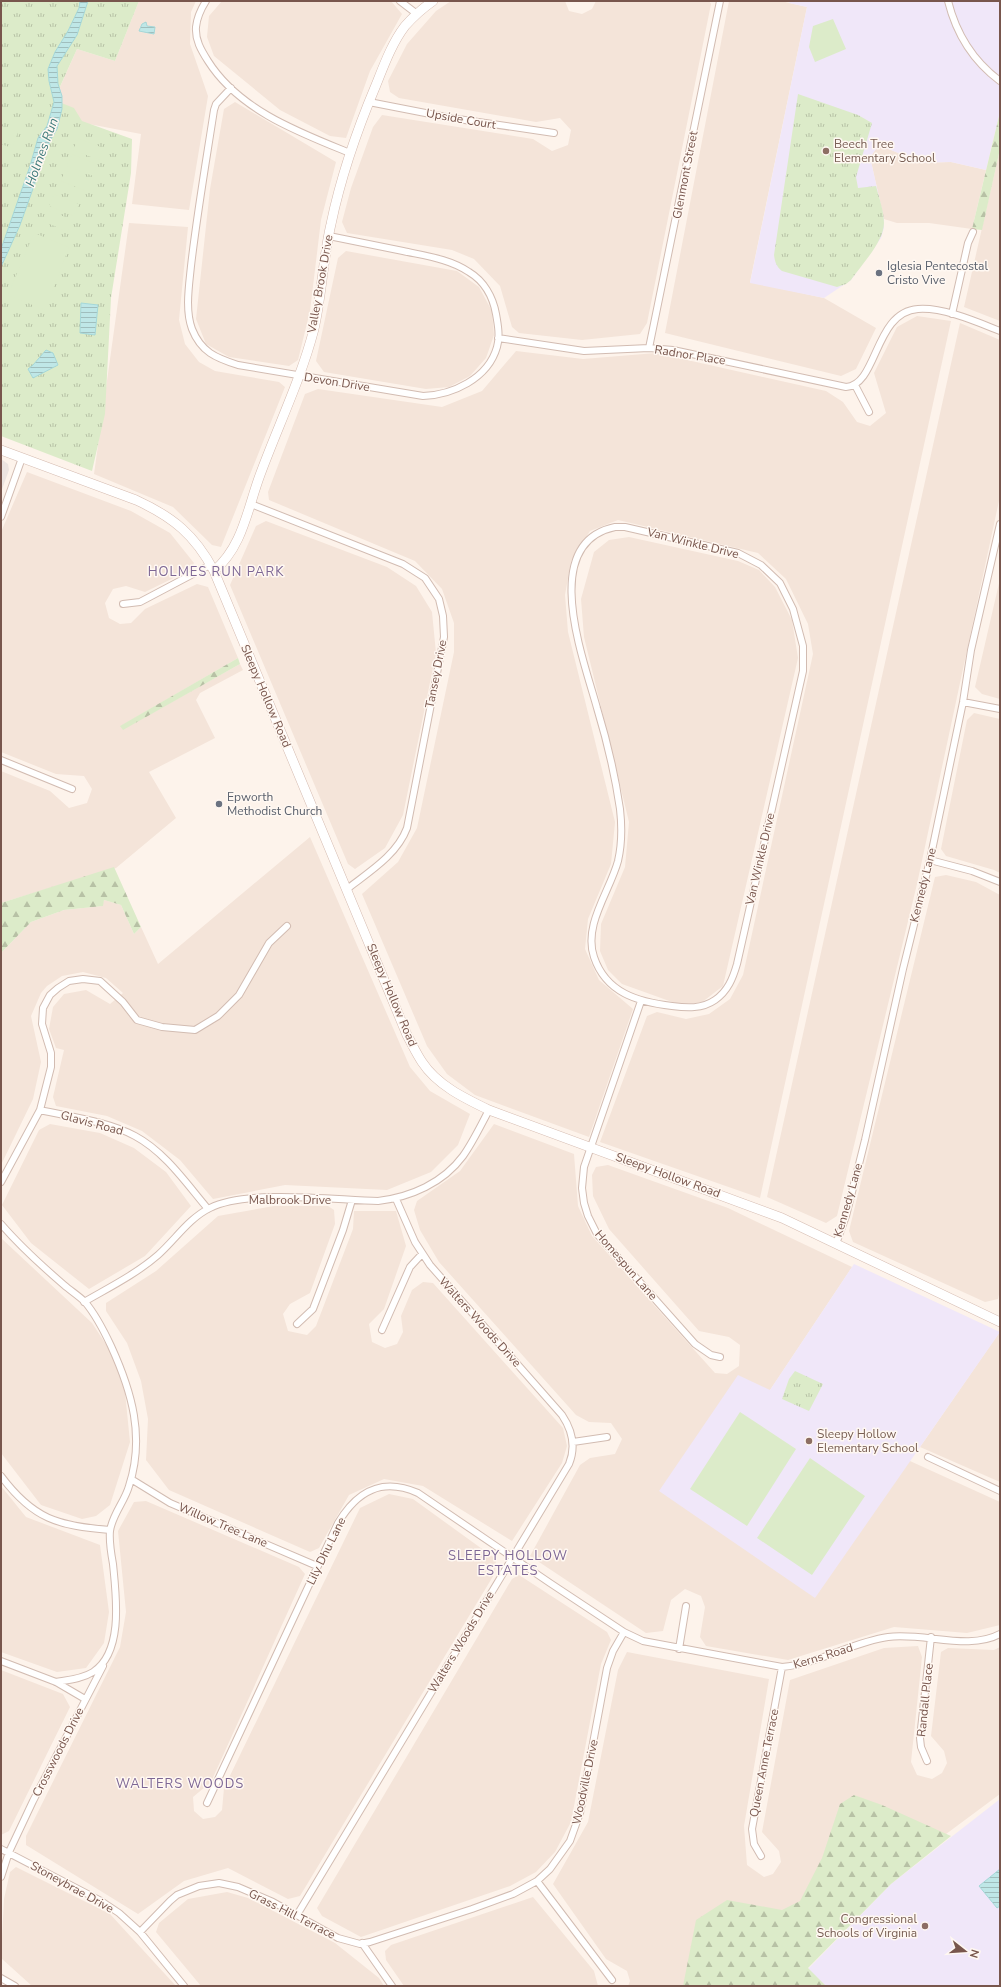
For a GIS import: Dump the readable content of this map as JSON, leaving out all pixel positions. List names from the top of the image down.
{
  "streets": {
    "main road": ["Valley Brook Drive", "Sleepy Hollow Road"],
    "street": [
      "Upside Court",
      "Glenmont Street",
      "Radnor Place",
      "Devon Drive",
      "Van Winkle Drive",
      "Tansey Drive",
      "Kennedy Lane",
      "Glavis Road",
      "Malbrook Drive",
      "Homespun Lane",
      "Walters Woods Drive",
      "Willow Tree Lane",
      "Lily Dhu Lane",
      "Kerns Road",
      "Randall Place",
      "Crosswoods Drive",
      "Queen Anne Terrace",
      "Woodville Drive",
      "Stoneybrae Drive",
      "Grass Hill Terrace"
    ]
  },
  "crossings": [
    ["Upside Court", "Valley Brook Drive"],
    ["Glenmont Street", "Radnor Place"],
    ["Valley Brook Drive", "Devon Drive"],
    ["Valley Brook Drive", "Tansey Drive"],
    ["Valley Brook Drive", "Sleepy Hollow Road"],
    ["Radnor Place", "Devon Drive"],
    ["Tansey Drive", "Sleepy Hollow Road"],
    ["Sleepy Hollow Road", "Kennedy Lane"],
    ["Sleepy Hollow Road", "Malbrook Drive"],
    ["Sleepy Hollow Road", "Homespun Lane"],
    ["Glavis Road", "Malbrook Drive"],
    ["Malbrook Drive", "Walters Woods Drive"],
    ["Walters Woods Drive", "Lily Dhu Lane"],
    ["Walters Woods Drive", "Grass Hill Terrace"],
    ["Willow Tree Lane", "Lily Dhu Lane"],
    ["Lily Dhu Lane", "Kerns Road"],
    ["Lily Dhu Lane", "Woodville Drive"],
    ["Kerns Road", "Randall Place"],
    ["Kerns Road", "Queen Anne Terrace"],
    ["Kerns Road", "Woodville Drive"],
    ["Crosswoods Drive", "Stoneybrae Drive"],
    ["Woodville Drive", "Grass Hill Terrace"],
    ["Stoneybrae Drive", "Grass Hill Terrace"]
  ],
  "districts": ["HOLMES RUN PARK", "SLEEPY HOLLOW ESTATES", "WALTERS WOODS"],
  "water": ["Holmes Run"],
  "places": [
    "Beech Tree Elementary School",
    "Iglesia Pentecostal Cristo Vive",
    "Epworth Methodist Church",
    "Sleepy Hollow Elementary School",
    "Congressional Schools of Virginia"
  ],
  "north": "right"
}
